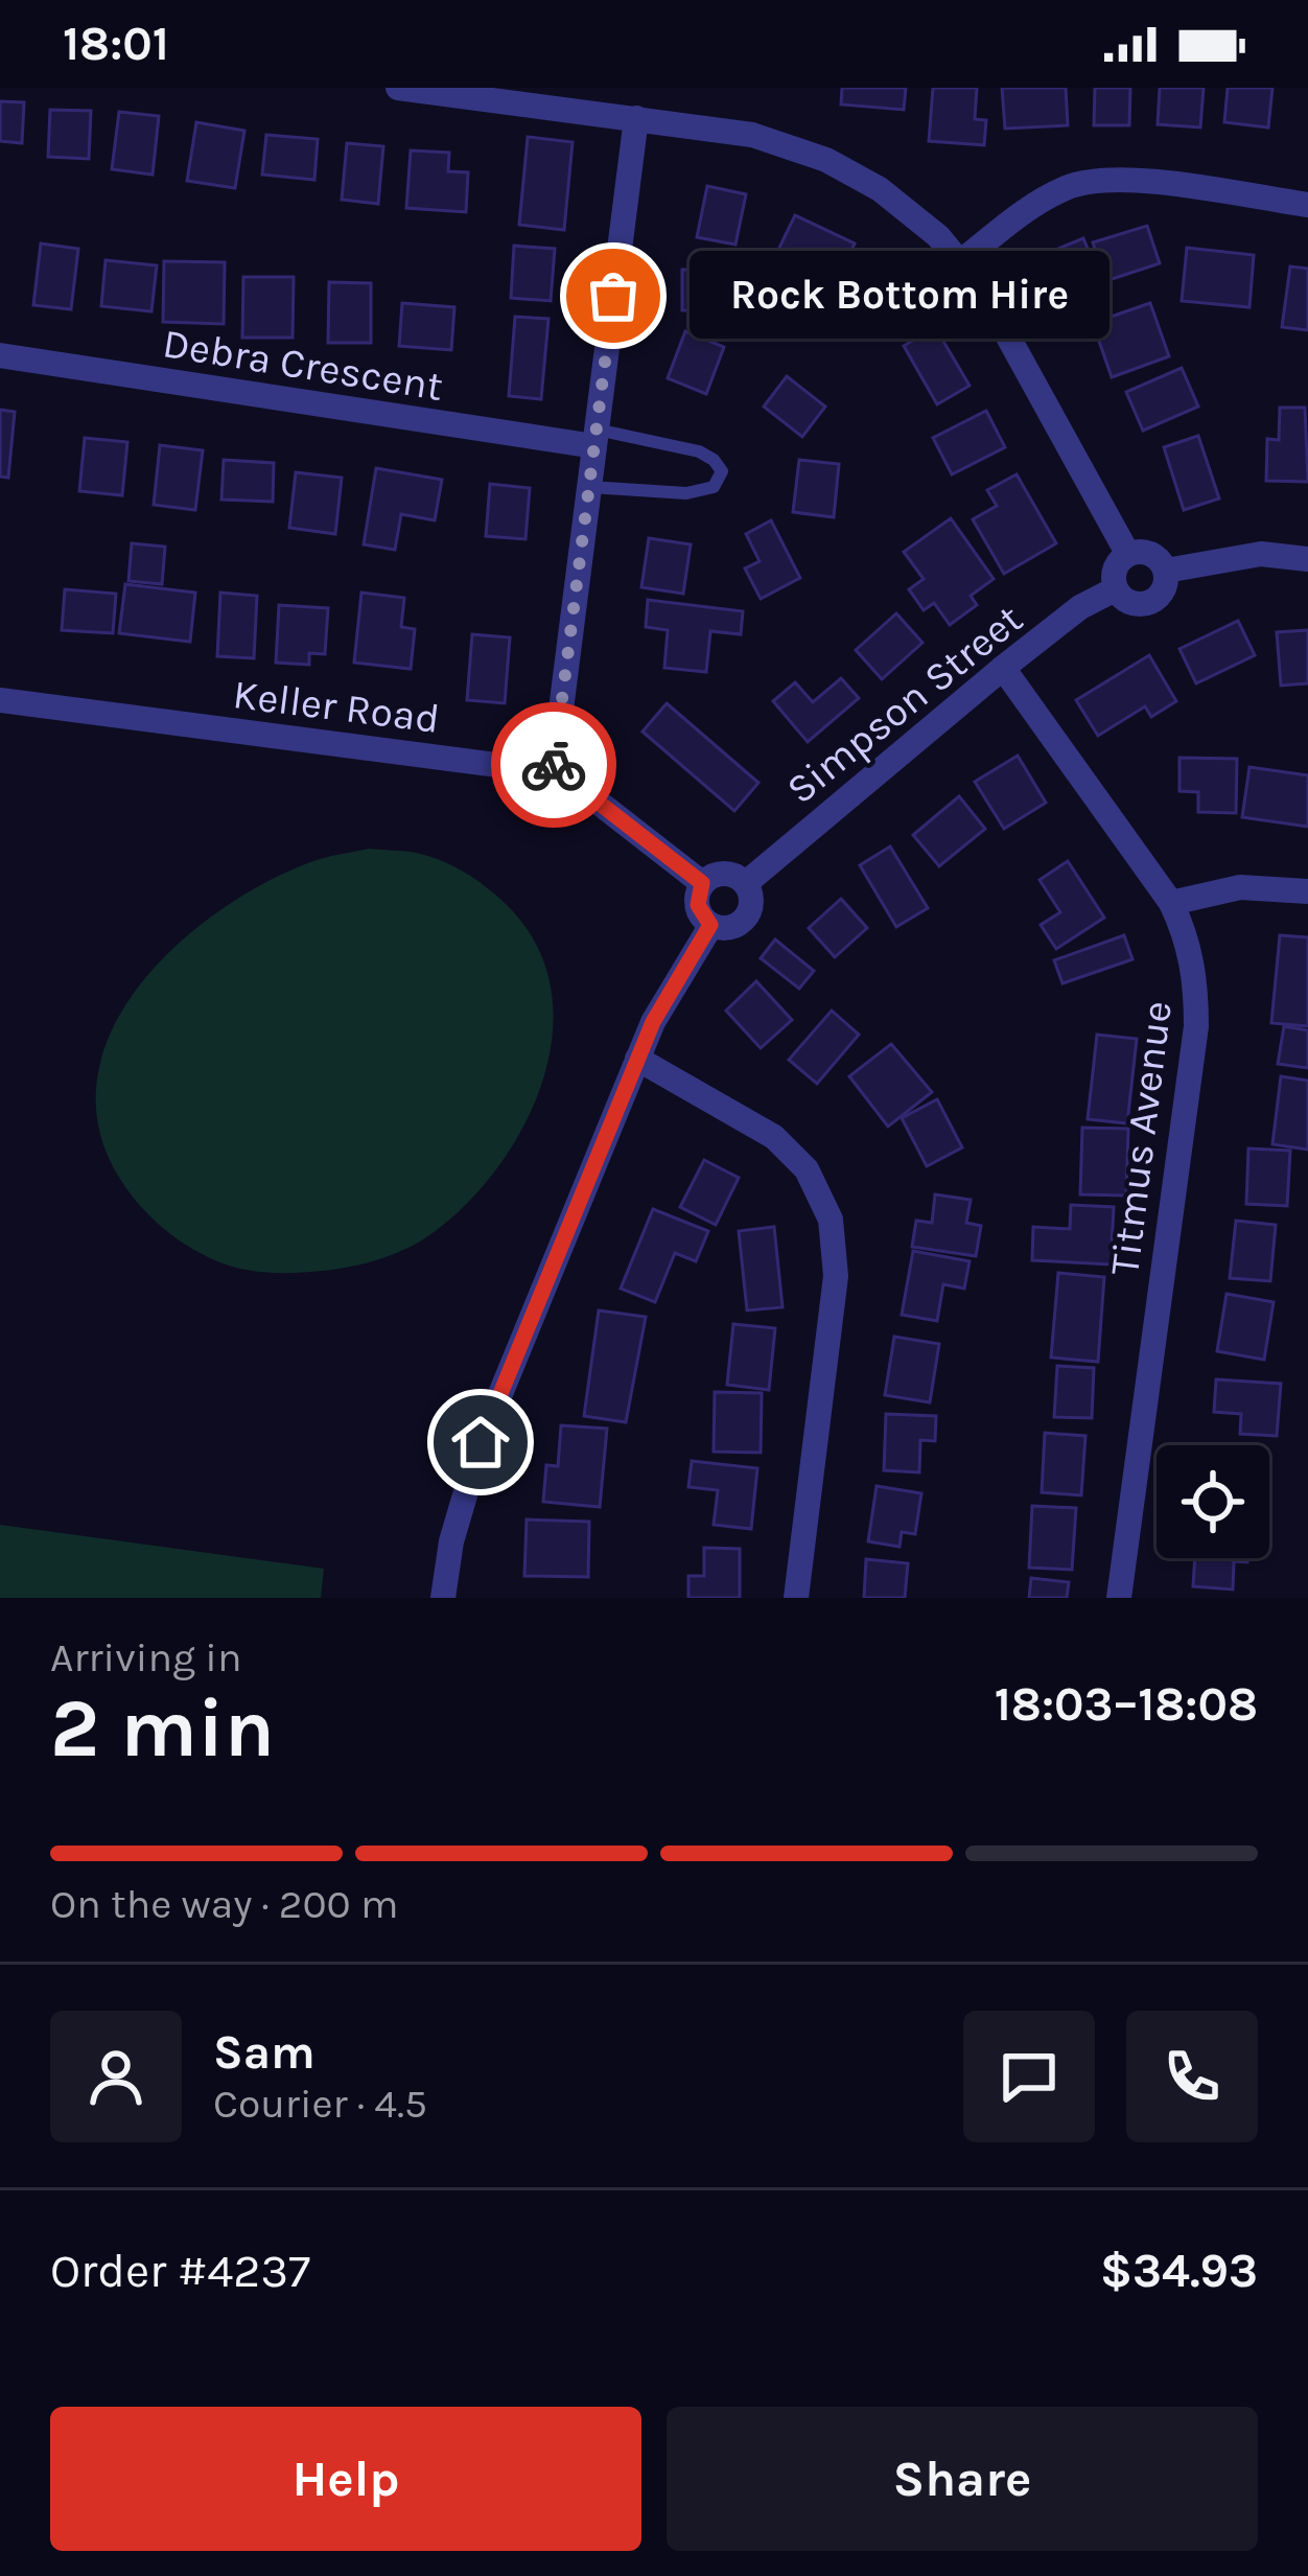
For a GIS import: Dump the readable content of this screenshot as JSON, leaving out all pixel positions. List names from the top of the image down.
{
  "streets": {
    "street": [
      "Debra Crescent",
      "Simpson Street",
      "Keller Road",
      "Titmus Avenue"
    ]
  },
  "crossings": [
    ["Simpson Street", "Keller Road"],
    ["Simpson Street", "Titmus Avenue"]
  ],
  "places": ["Rock Bottom Hire"],
  "page": {
    "status": "18:01",
    "bubble": "Rock Bottom Hire",
    "heading": ["2 min", "Arriving in", "18:03–18:08"],
    "panel": [
      "Sam",
      "Courier · 4.5",
      "Order #4237",
      "$34.93"
    ],
    "bar": "On the way · 200 m",
    "buttons": ["Help", "Share"]
  }
}
